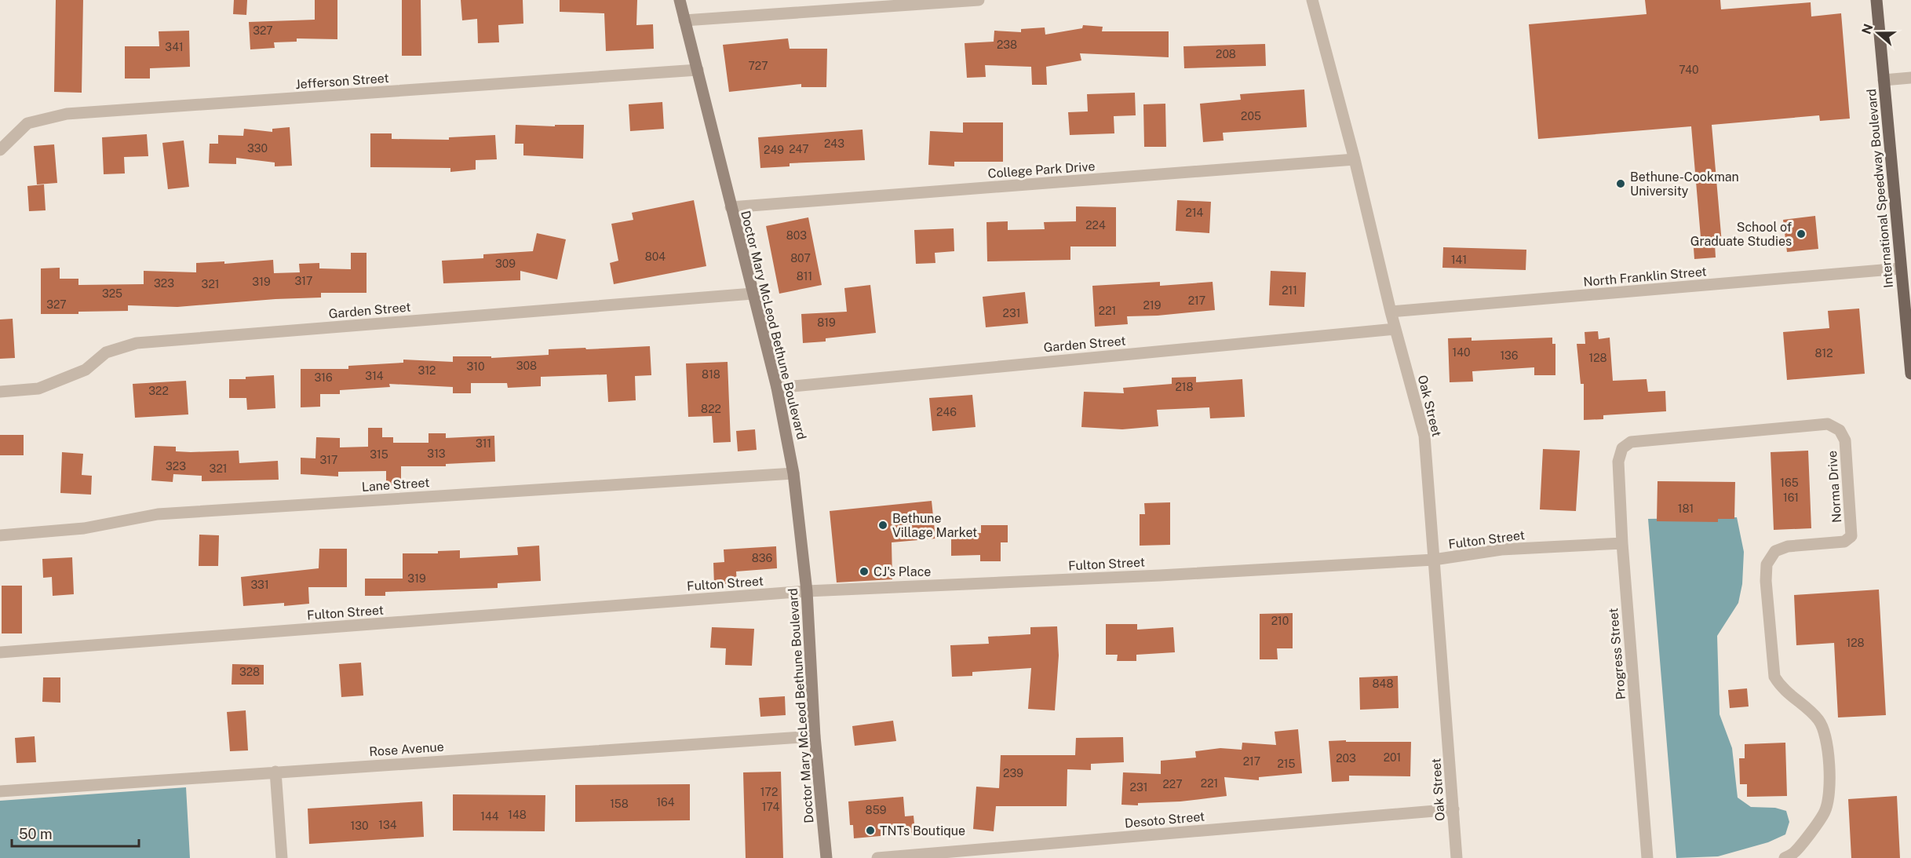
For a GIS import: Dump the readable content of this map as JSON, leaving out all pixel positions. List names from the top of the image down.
{
  "streets": {
    "main road": ["International Speedway Boulevard"],
    "street": [
      "Jefferson Street",
      "College Park Drive",
      "North Franklin Street",
      "Garden Street",
      "Doctor Mary McLeod Bethune Boulevard",
      "Oak Street",
      "Lane Street",
      "Norma Drive",
      "Fulton Street",
      "Progress Street",
      "Rose Avenue",
      "Desoto Street"
    ]
  },
  "crossings": [
    ["Jefferson Street", "Doctor Mary McLeod Bethune Boulevard"],
    ["College Park Drive", "Doctor Mary McLeod Bethune Boulevard"],
    ["College Park Drive", "Oak Street"],
    ["International Speedway Boulevard", "North Franklin Street"],
    ["North Franklin Street", "Oak Street"],
    ["Garden Street", "Doctor Mary McLeod Bethune Boulevard"],
    ["Garden Street", "Oak Street"],
    ["Doctor Mary McLeod Bethune Boulevard", "Lane Street"],
    ["Doctor Mary McLeod Bethune Boulevard", "Fulton Street"],
    ["Doctor Mary McLeod Bethune Boulevard", "Rose Avenue"],
    ["Oak Street", "Fulton Street"],
    ["Oak Street", "Desoto Street"],
    ["Norma Drive", "Progress Street"],
    ["Fulton Street", "Progress Street"]
  ],
  "places": [
    "Bethune-Cookman University",
    "School of Graduate Studies",
    "Bethune Village Market",
    "CJ's Place",
    "TNTs Boutique"
  ],
  "house_numbers": [
    "327",
    "238",
    "341",
    "208",
    "727",
    "740",
    "205",
    "243",
    "330",
    "247",
    "249",
    "214",
    "224",
    "803",
    "804",
    "807",
    "141",
    "309",
    "811",
    "317",
    "319",
    "323",
    "321",
    "211",
    "325",
    "217",
    "327",
    "219",
    "221",
    "231",
    "819",
    "140",
    "812",
    "136",
    "128",
    "308",
    "310",
    "312",
    "818",
    "314",
    "316",
    "218",
    "322",
    "822",
    "246",
    "311",
    "313",
    "315",
    "317",
    "323",
    "321",
    "165",
    "161",
    "181",
    "836",
    "319",
    "331",
    "210",
    "128",
    "328",
    "848",
    "201",
    "203",
    "217",
    "215",
    "239",
    "221",
    "227",
    "231",
    "172",
    "164",
    "158",
    "174",
    "859",
    "148",
    "144",
    "134",
    "130"
  ],
  "scale_bar": "50 m",
  "north": "left"
}
